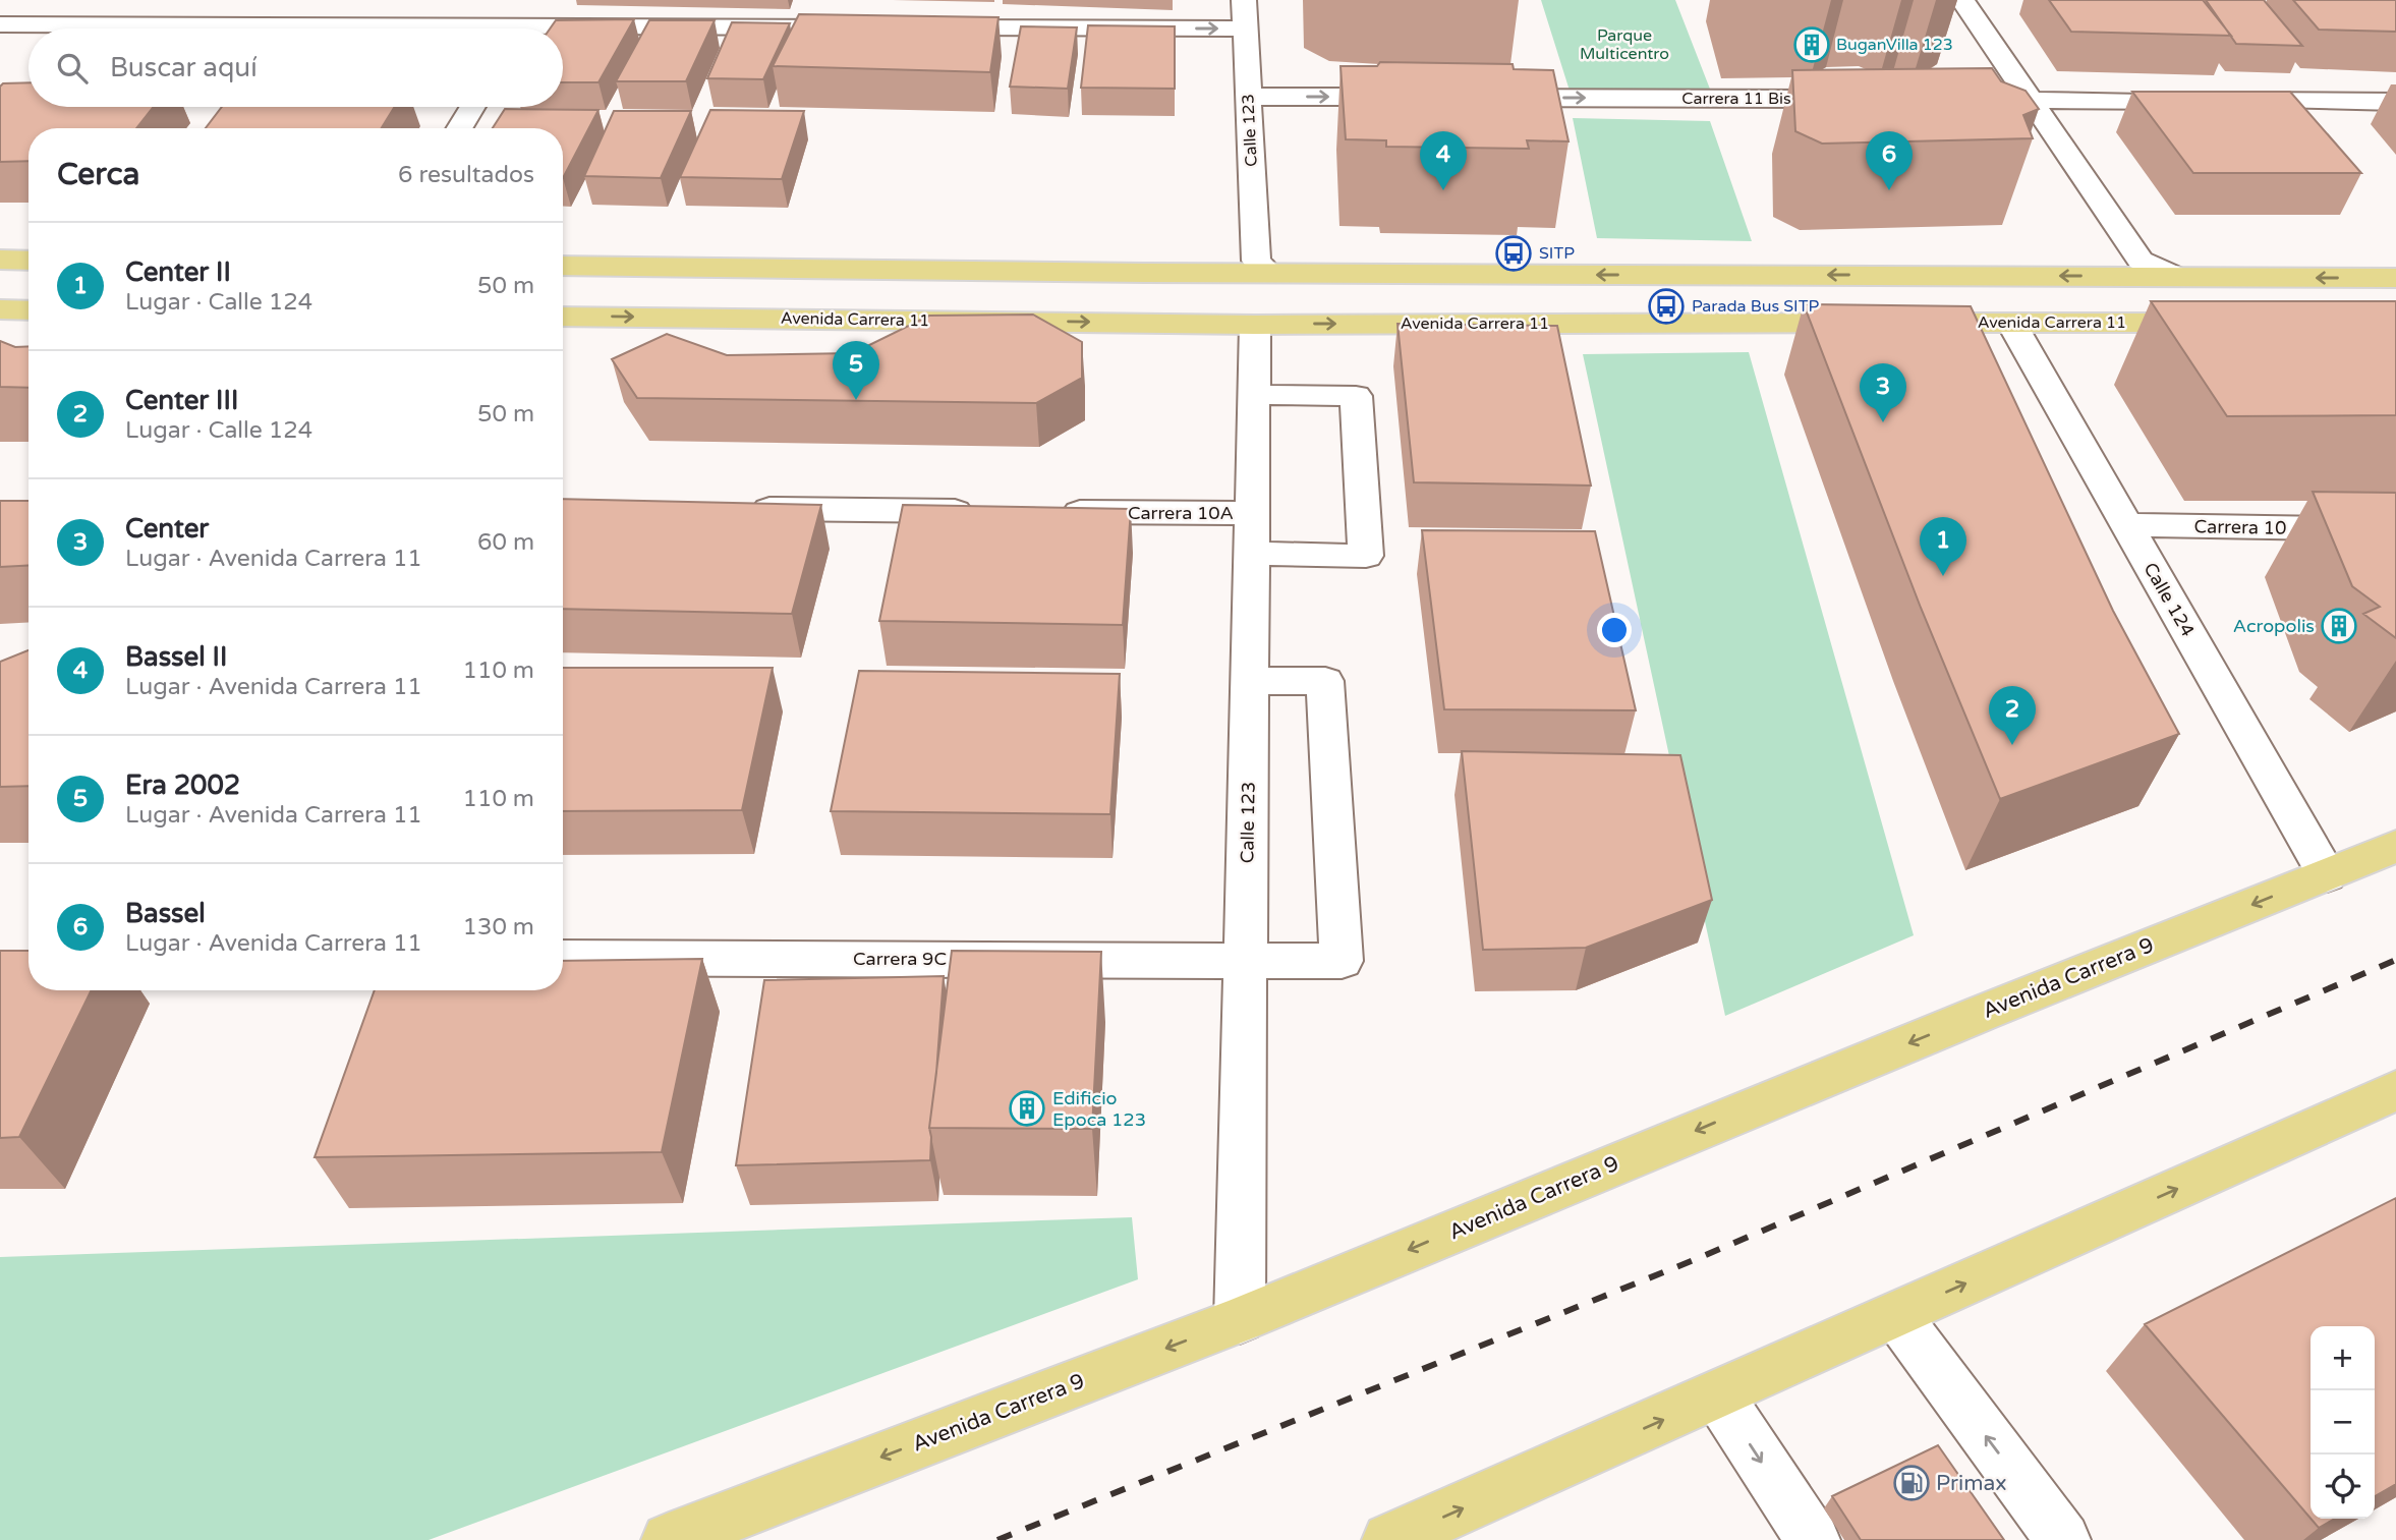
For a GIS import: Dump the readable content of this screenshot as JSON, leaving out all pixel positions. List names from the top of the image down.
{
  "streets": {
    "main road": ["Avenida Carrera 11", "Avenida Carrera 9"],
    "street": [
      "Carrera 11 Bis",
      "Calle 123",
      "Carrera 10A",
      "Carrera 10",
      "Calle 124",
      "Carrera 9C"
    ]
  },
  "crossings": [
    ["Calle 123", "Avenida Carrera 11"],
    ["Calle 123", "Carrera 10A"],
    ["Calle 123", "Carrera 9C"],
    ["Calle 123", "Avenida Carrera 9"],
    ["Avenida Carrera 11", "Calle 124"],
    ["Carrera 10", "Calle 124"],
    ["Calle 124", "Avenida Carrera 9"]
  ],
  "one_way": ["Carrera 11 Bis"],
  "parks": ["Parque Multicentro"],
  "places": {
    "building": ["BuganVilla 123", "Acropolis", "Edificio Epoca 123"],
    "bus stop": ["SITP", "Parada Bus SITP"],
    "fuel station": ["Primax"]
  },
  "page": {
    "search": "Buscar aquí",
    "heading": ["Cerca", "6 resultados"],
    "pins": [
      "4",
      "6",
      "5",
      "3",
      "1",
      "2"
    ],
    "list": [
      {
        "mark": "1",
        "name": "Center II",
        "note": "Lugar · Calle 124",
        "value": "50 m"
      },
      {
        "mark": "2",
        "name": "Center III",
        "note": "Lugar · Calle 124",
        "value": "50 m"
      },
      {
        "mark": "3",
        "name": "Center",
        "note": "Lugar · Avenida Carrera 11",
        "value": "60 m"
      },
      {
        "mark": "4",
        "name": "Bassel II",
        "note": "Lugar · Avenida Carrera 11",
        "value": "110 m"
      },
      {
        "mark": "5",
        "name": "Era 2002",
        "note": "Lugar · Avenida Carrera 11",
        "value": "110 m"
      },
      {
        "mark": "6",
        "name": "Bassel",
        "note": "Lugar · Avenida Carrera 11",
        "value": "130 m"
      }
    ],
    "map_buttons": ["+", "−"]
  }
}
